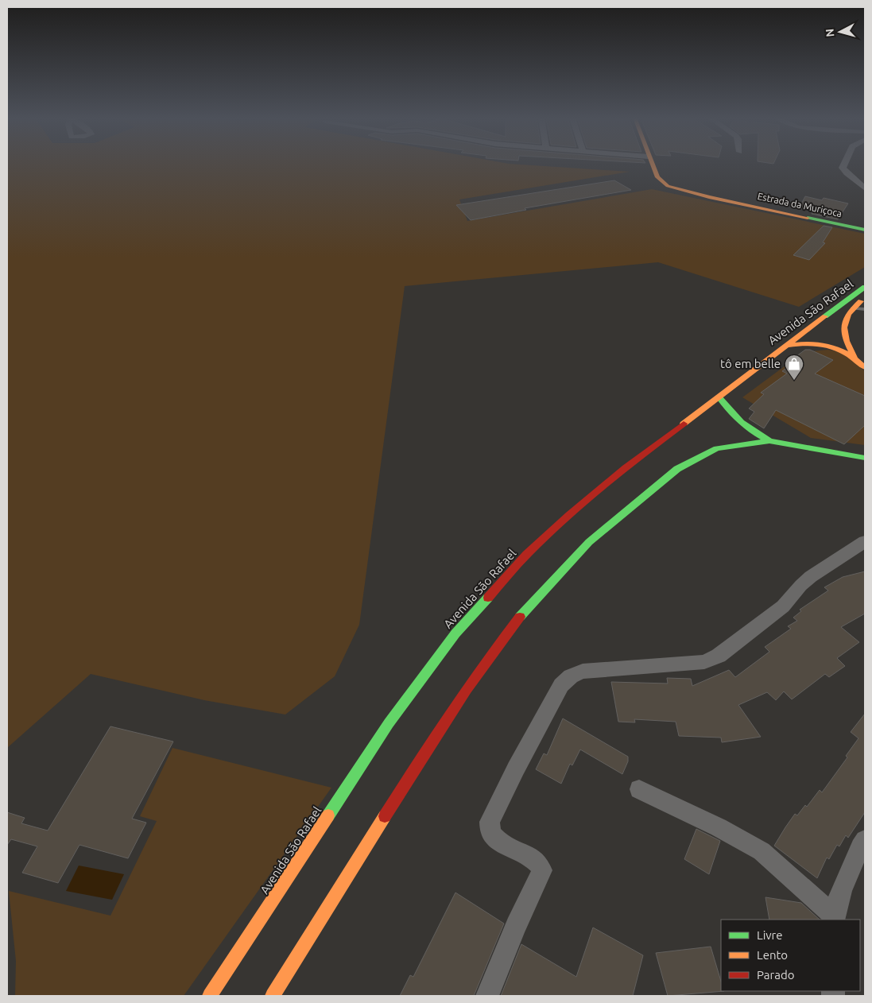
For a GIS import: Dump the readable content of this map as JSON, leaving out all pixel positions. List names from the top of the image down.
{
  "streets": {
    "main road": ["Estrada da Muriçoca", "Avenida São Rafael"]
  },
  "places": {
    "shop": ["tô em belle"]
  },
  "legend": ["Livre", "Lento", "Parado"],
  "north": "left"
}
